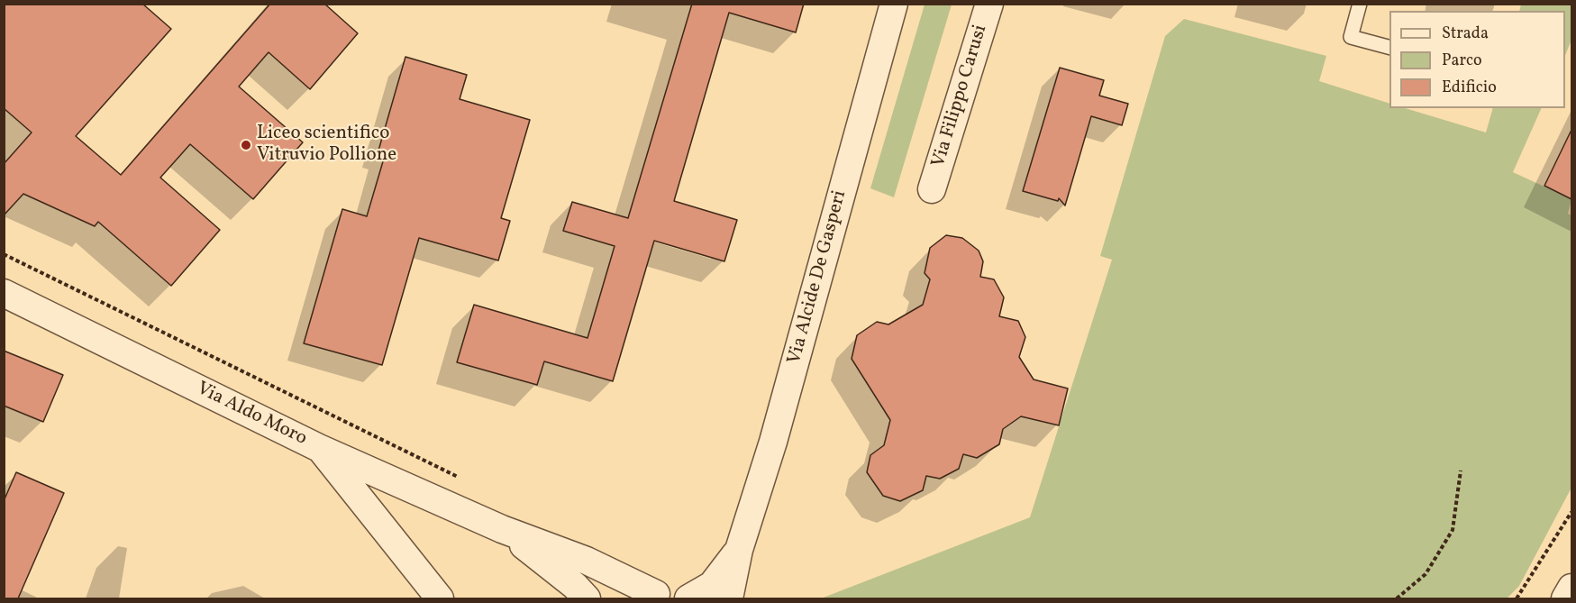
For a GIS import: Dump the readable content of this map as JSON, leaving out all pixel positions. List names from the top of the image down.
{
  "streets": {
    "street": ["Via Filippo Carusi", "Via Alcide De Gasperi", "Via Aldo Moro"]
  },
  "places": ["Liceo scientifico Vitruvio Pollione"],
  "legend": ["Strada", "Parco", "Edificio"]
}
